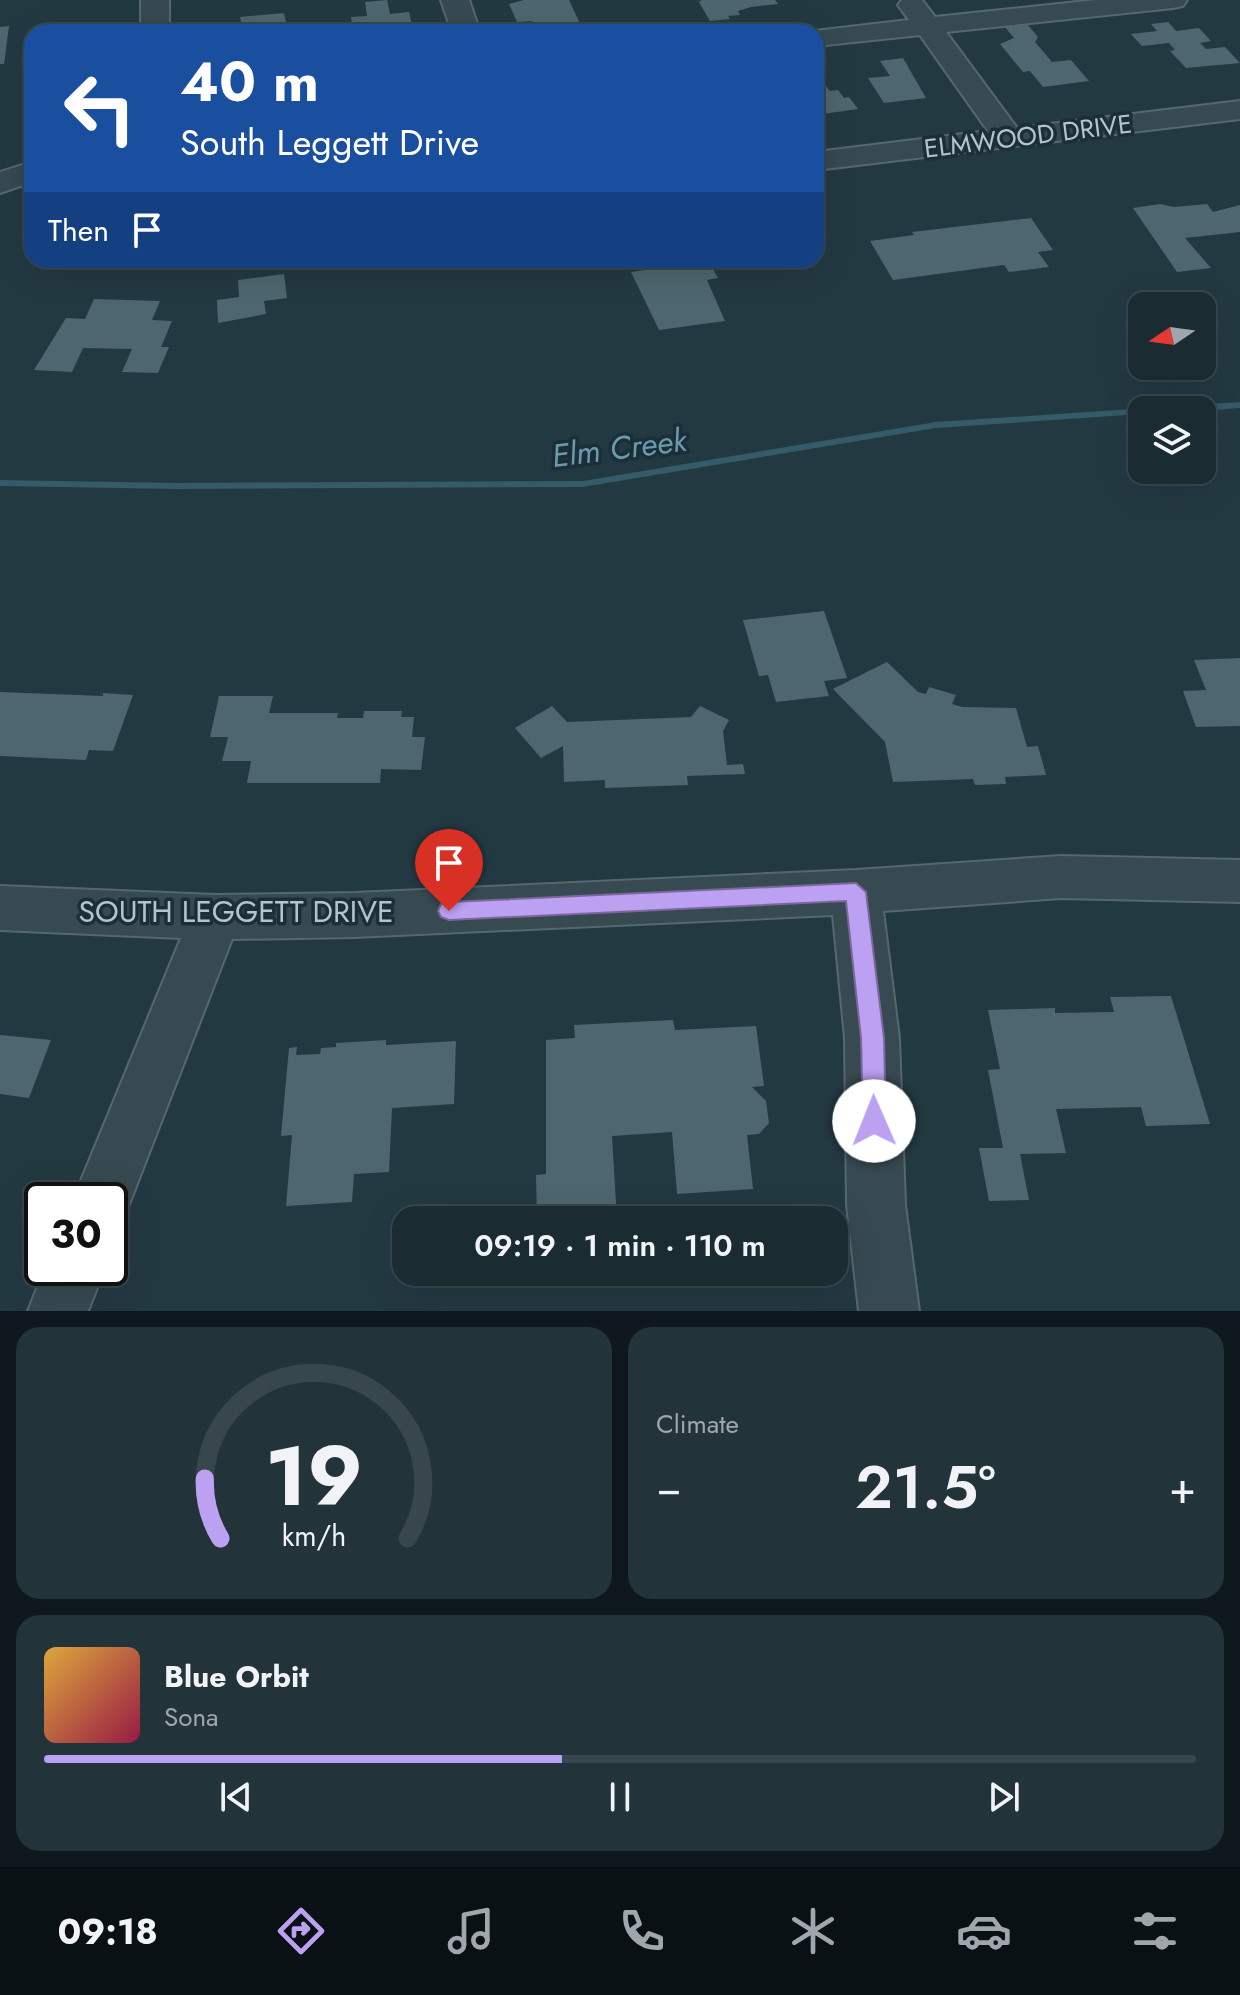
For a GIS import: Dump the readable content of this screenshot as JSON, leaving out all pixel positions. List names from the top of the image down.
{
  "streets": {
    "street": ["ELMWOOD DRIVE", "SOUTH LEGGETT DRIVE"]
  },
  "water": ["Elm Creek"],
  "north": "left",
  "page": {
    "turn": ["40 m", "South Leggett Drive"],
    "then": "Then",
    "limit": "30",
    "trip": "09:19 · 1 min · 110 m",
    "tile": "Climate",
    "heat": ["−", "21.5°", "+"],
    "song": ["Blue Orbit", "Sona"],
    "tabs": "09:18",
    "gauge": ["19", "km/h"]
  }
}
